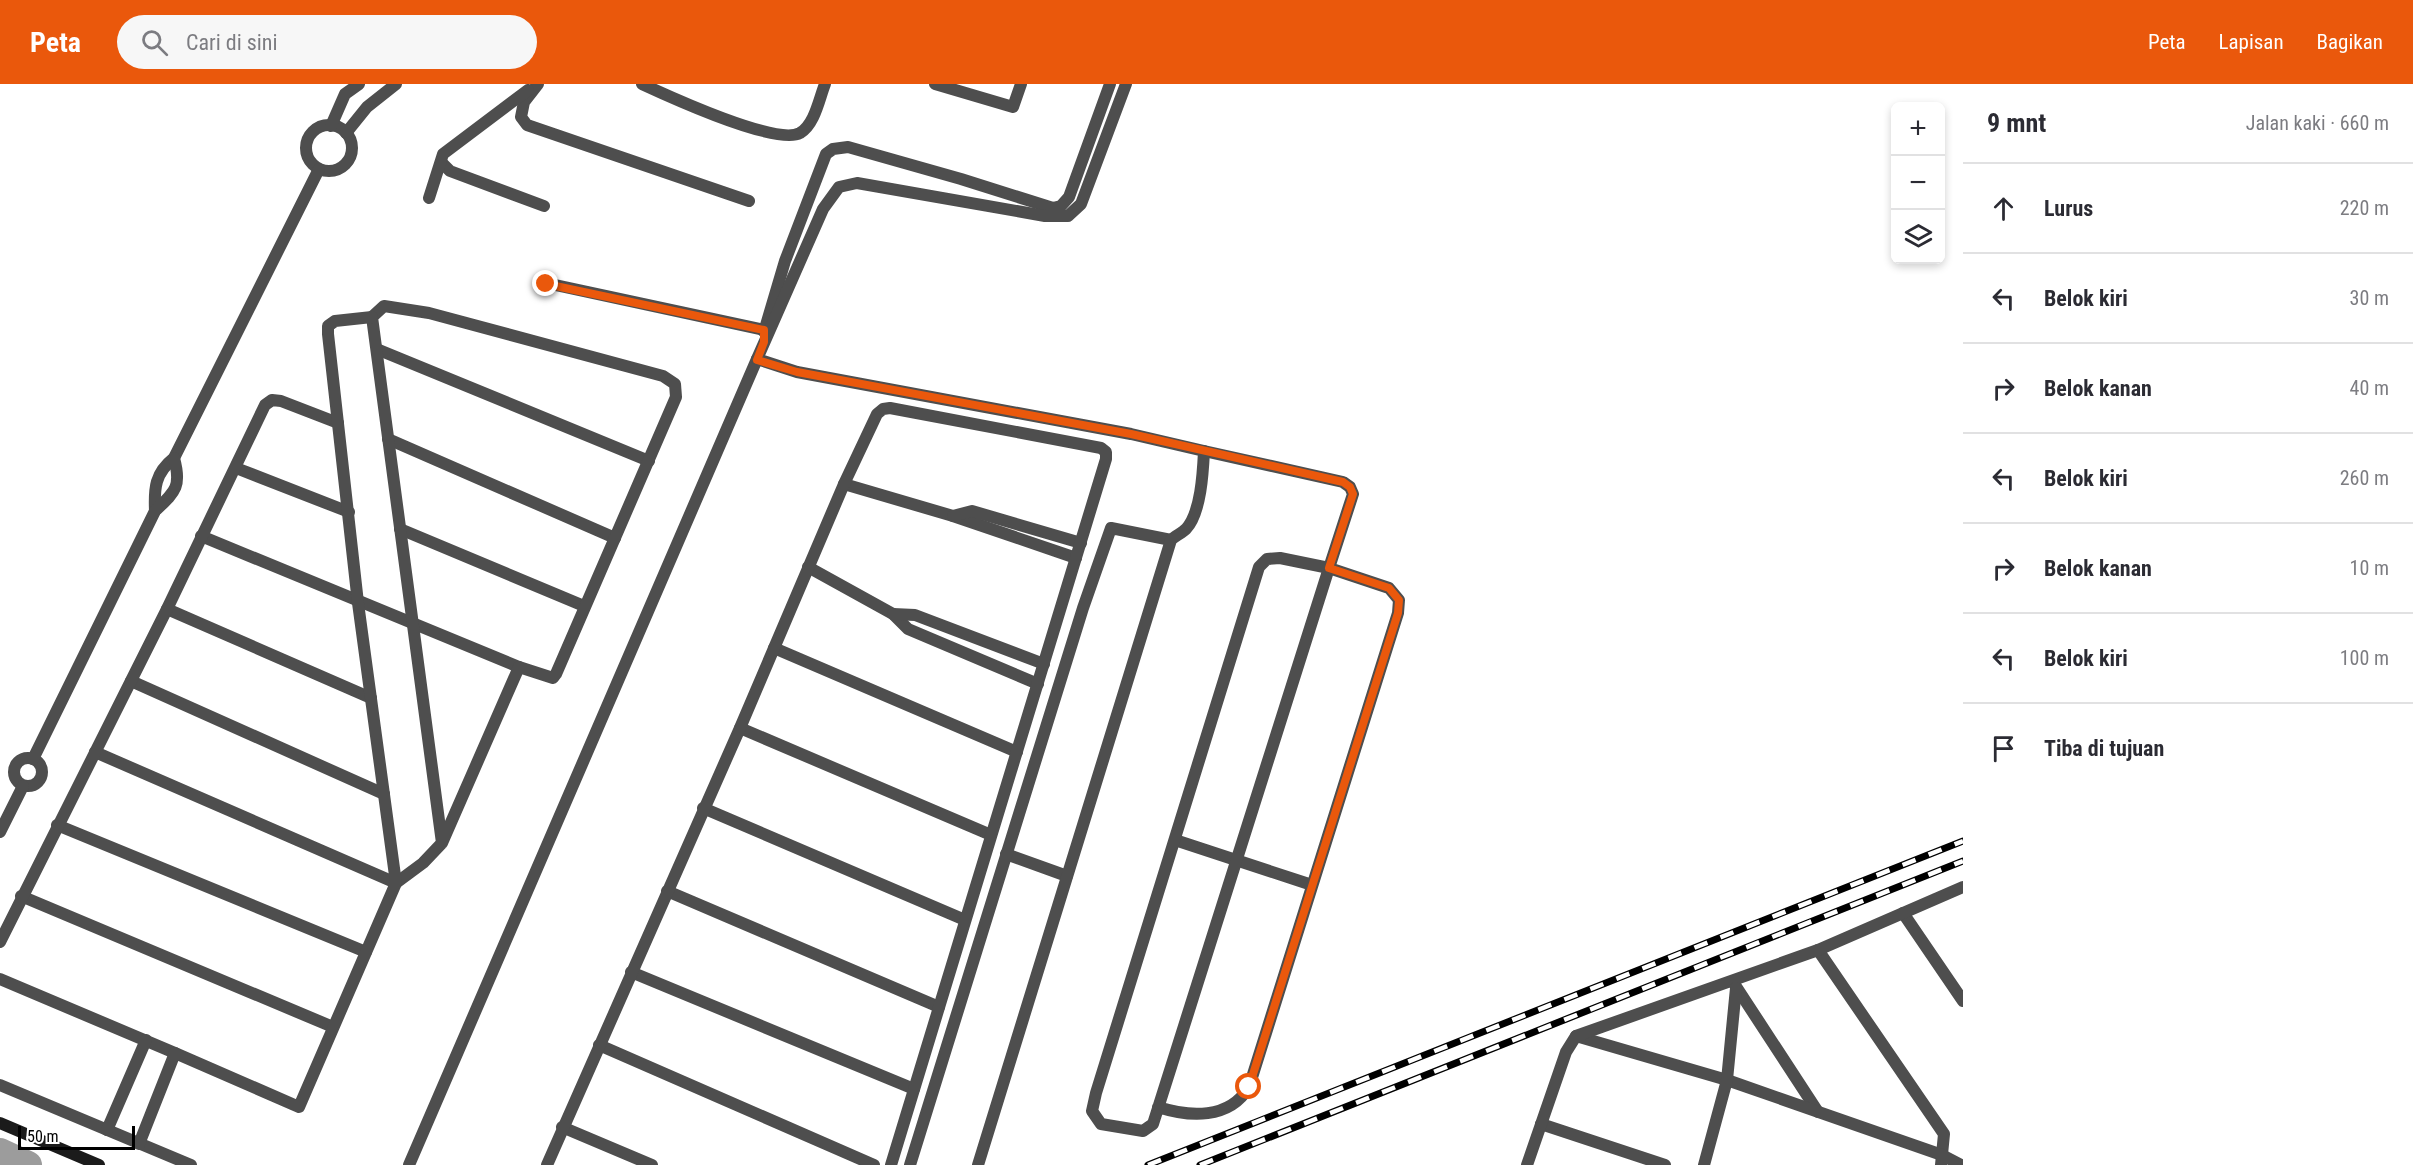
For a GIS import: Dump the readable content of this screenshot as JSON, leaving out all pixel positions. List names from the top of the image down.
{
  "scale_bar": "50 m",
  "page": {
    "header": "Peta",
    "search": "Cari di sini",
    "nav": ["Peta", "Lapisan", "Bagikan"],
    "heading": ["9 mnt", "Jalan kaki · 660 m"],
    "map_buttons": ["+", "−"],
    "list": [
      ["Lurus", "220 m"],
      ["Belok kiri", "30 m"],
      ["Belok kanan", "40 m"],
      ["Belok kiri", "260 m"],
      ["Belok kanan", "10 m"],
      ["Belok kiri", "100 m"],
      "Tiba di tujuan"
    ],
    "scale": "50 m"
  }
}
